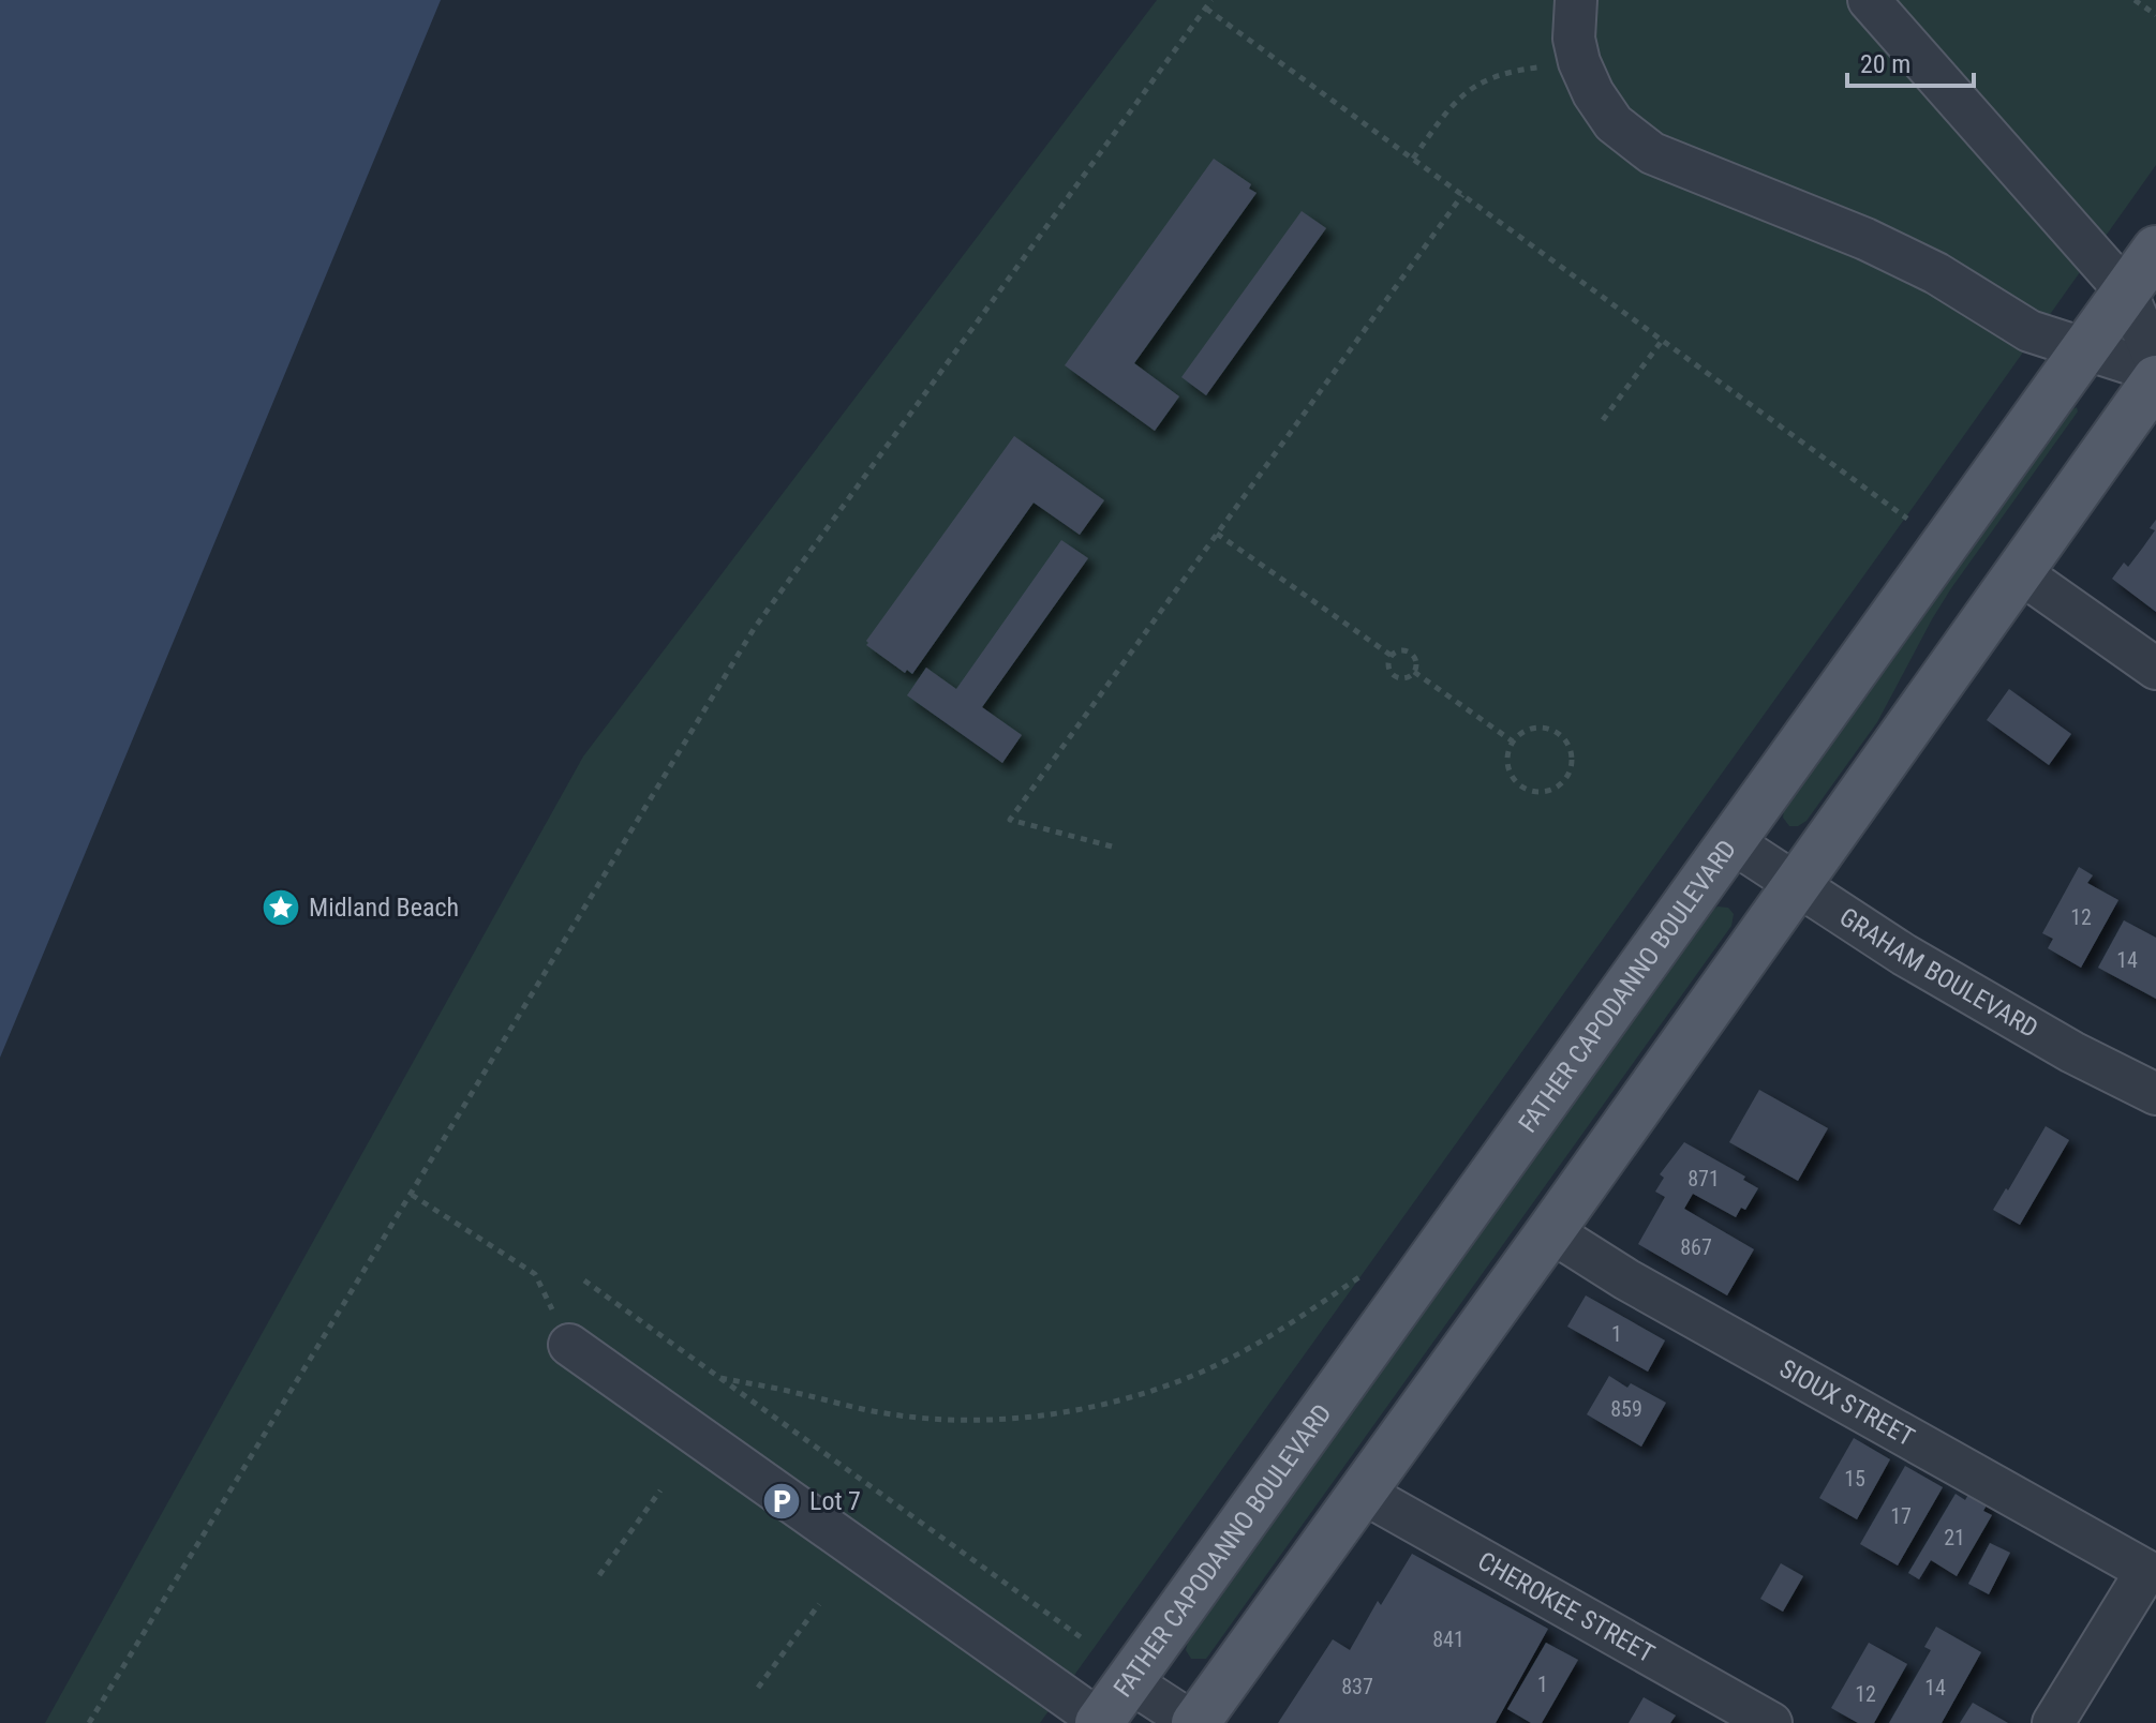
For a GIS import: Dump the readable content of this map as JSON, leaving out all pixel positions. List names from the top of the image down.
{
  "streets": {
    "main road": ["FATHER CAPODANNO BOULEVARD"],
    "street": ["GRAHAM BOULEVARD", "SIOUX STREET", "CHEROKEE STREET"]
  },
  "crossings": [
    ["GRAHAM BOULEVARD", "FATHER CAPODANNO BOULEVARD"]
  ],
  "places": {
    "place": ["Midland Beach"],
    "parking": ["Lot 7"]
  },
  "house_numbers": [
    "12",
    "14",
    "871",
    "867",
    "1",
    "859",
    "15",
    "17",
    "21",
    "841",
    "1",
    "837",
    "14",
    "12"
  ],
  "scale_bar": "20 m"
}
